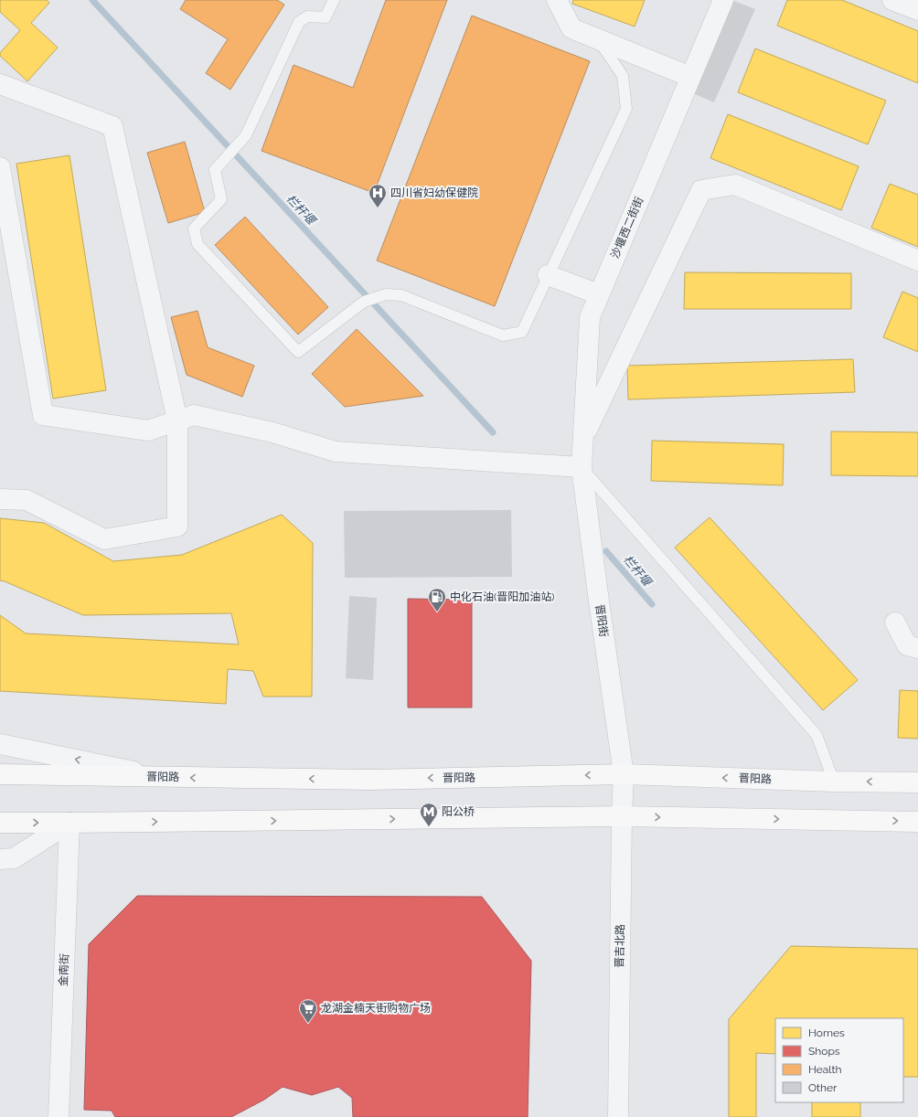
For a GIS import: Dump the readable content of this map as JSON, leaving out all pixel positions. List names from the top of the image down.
{
  "streets": {
    "main road": ["晋阳路"],
    "street": [
      "沙堰西二街街",
      "晋阳街",
      "晋吉北路",
      "金南街"
    ]
  },
  "crossings": [
    ["沙堰西二街街", "晋阳街"],
    ["晋阳街", "晋阳路"],
    ["晋阳街", "晋吉北路"],
    ["晋阳路", "晋吉北路"]
  ],
  "water": ["栏杆堰"],
  "places": {
    "hospital": ["四川省妇幼保健院"],
    "fuel station": ["中化石油(晋阳加油站)"],
    "metro station": ["阳公桥"],
    "supermarket": ["龙湖金楠天街购物广场"]
  },
  "legend": [
    "Homes",
    "Shops",
    "Health",
    "Other"
  ]
}
